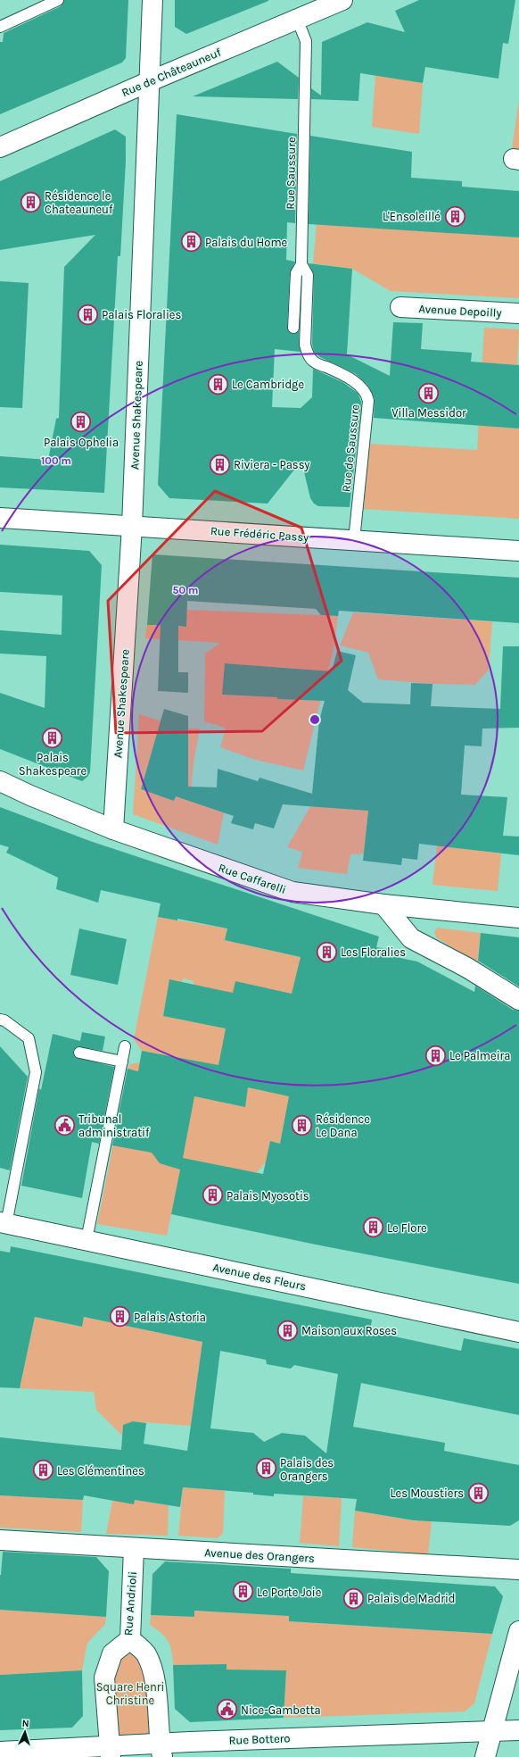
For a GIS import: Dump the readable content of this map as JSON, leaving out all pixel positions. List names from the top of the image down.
{
  "streets": {
    "street": [
      "Rue de Châteauneuf",
      "Avenue Depoilly",
      "Avenue Shakespeare",
      "Rue Frédéric Passy",
      "Rue Caffarelli",
      "Avenue des Fleurs",
      "Avenue des Orangers",
      "Rue Andrioli",
      "Rue Bottero"
    ],
    "lane": ["Rue Saussure", "Rue de Saussure"]
  },
  "crossings": [
    ["Rue de Châteauneuf", "Rue Saussure"],
    ["Rue de Châteauneuf", "Avenue Shakespeare"],
    ["Rue Saussure", "Rue de Saussure"],
    ["Avenue Shakespeare", "Rue Frédéric Passy"],
    ["Avenue Shakespeare", "Rue Caffarelli"],
    ["Rue de Saussure", "Rue Frédéric Passy"],
    ["Avenue des Orangers", "Rue Andrioli"],
    ["Rue Andrioli", "Rue Bottero"]
  ],
  "parks": ["Square Henri Christine"],
  "places": {
    "building": [
      "Résidence le Chateauneuf",
      "L'Ensoleillé",
      "Palais du Home",
      "Palais Floralies",
      "Le Cambridge",
      "Villa Messidor",
      "Palais Ophelia",
      "Riviera - Passy",
      "Palais Shakespeare",
      "Les Floralies",
      "Le Palmeira",
      "Résidence Le Dana",
      "Palais Myosotis",
      "Le Flore",
      "Palais Astoria",
      "Maison aux Roses",
      "Palais des Orangers",
      "Les Clémentines",
      "Les Moustiers",
      "Le Porte Joie",
      "Palais de Madrid"
    ],
    "public building": ["Tribunal administratif", "Nice-Gambetta"]
  },
  "north": "top",
  "rings": ["100 m", "50 m"]
}
